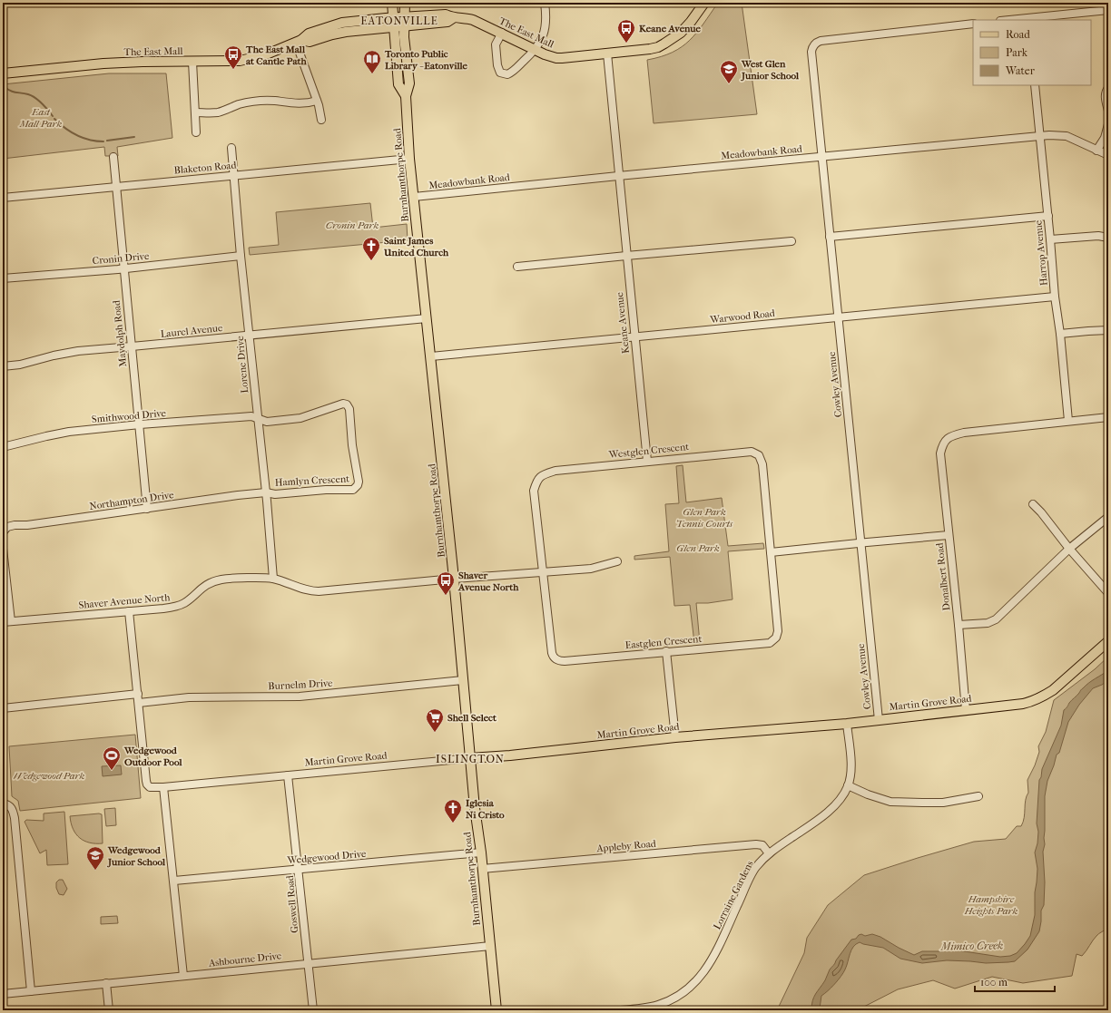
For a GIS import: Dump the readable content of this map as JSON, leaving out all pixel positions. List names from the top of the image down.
{
  "streets": {
    "main road": ["The East Mall", "Burnhamthorpe Road", "Martin Grove Road"],
    "street": [
      "Meadowbank Road",
      "Blaketon Road",
      "Harrop Avenue",
      "Cronin Drive",
      "Warwood Road",
      "Keane Avenue",
      "Laurel Avenue",
      "Maydolph Road",
      "Lorene Drive",
      "Cowley Avenue",
      "Smithwood Drive",
      "Westglen Crescent",
      "Hamlyn Crescent",
      "Northampton Drive",
      "Donalbert Road",
      "Shaver Avenue North",
      "Eastglen Crescent",
      "Burnelm Drive",
      "Appleby Road",
      "Wedgewood Drive",
      "Lorraine Gardens",
      "Goswell Road",
      "Ashbourne Drive"
    ]
  },
  "crossings": [
    ["The East Mall", "Burnhamthorpe Road"],
    ["The East Mall", "Keane Avenue"],
    ["Meadowbank Road", "Burnhamthorpe Road"],
    ["Meadowbank Road", "Harrop Avenue"],
    ["Meadowbank Road", "Keane Avenue"],
    ["Meadowbank Road", "Cowley Avenue"],
    ["Blaketon Road", "Burnhamthorpe Road"],
    ["Blaketon Road", "Maydolph Road"],
    ["Blaketon Road", "Lorene Drive"],
    ["Burnhamthorpe Road", "Warwood Road"],
    ["Burnhamthorpe Road", "Laurel Avenue"],
    ["Burnhamthorpe Road", "Shaver Avenue North"],
    ["Burnhamthorpe Road", "Burnelm Drive"],
    ["Burnhamthorpe Road", "Martin Grove Road"],
    ["Burnhamthorpe Road", "Appleby Road"],
    ["Burnhamthorpe Road", "Wedgewood Drive"],
    ["Burnhamthorpe Road", "Ashbourne Drive"],
    ["Harrop Avenue", "Warwood Road"],
    ["Harrop Avenue", "Donalbert Road"],
    ["Cronin Drive", "Maydolph Road"],
    ["Cronin Drive", "Lorene Drive"],
    ["Warwood Road", "Keane Avenue"],
    ["Warwood Road", "Cowley Avenue"],
    ["Keane Avenue", "Westglen Crescent"],
    ["Laurel Avenue", "Maydolph Road"],
    ["Laurel Avenue", "Lorene Drive"],
    ["Maydolph Road", "Smithwood Drive"],
    ["Maydolph Road", "Northampton Drive"],
    ["Lorene Drive", "Smithwood Drive"],
    ["Lorene Drive", "Hamlyn Crescent"],
    ["Lorene Drive", "Northampton Drive"],
    ["Lorene Drive", "Shaver Avenue North"],
    ["Cowley Avenue", "Martin Grove Road"],
    ["Smithwood Drive", "Hamlyn Crescent"],
    ["Westglen Crescent", "Shaver Avenue North"],
    ["Westglen Crescent", "Eastglen Crescent"],
    ["Hamlyn Crescent", "Northampton Drive"],
    ["Donalbert Road", "Martin Grove Road"],
    ["Shaver Avenue North", "Eastglen Crescent"],
    ["Burnelm Drive", "Martin Grove Road"],
    ["Martin Grove Road", "Lorraine Gardens"],
    ["Martin Grove Road", "Goswell Road"],
    ["Appleby Road", "Lorraine Gardens"],
    ["Wedgewood Drive", "Goswell Road"],
    ["Goswell Road", "Ashbourne Drive"]
  ],
  "districts": ["EATONVILLE", "ISLINGTON"],
  "water": ["Mimico Creek"],
  "parks": [
    "East Mall Park",
    "Cronin Park",
    "Glen Park Tennis Courts",
    "Glen Park",
    "Wedgewood Park",
    "Hampshire Heights Park"
  ],
  "places": {
    "bus stop": ["Keane Avenue", "The East Mall at Cantle Path", "Shaver Avenue North"],
    "library": ["Toronto Public Library - Eatonville"],
    "school or university": ["West Glen Junior School", "Wedgewood Junior School"],
    "church": ["Saint James United Church", "Iglesia Ni Cristo"],
    "supermarket": ["Shell Select"],
    "sports": ["Wedgewood Outdoor Pool"]
  },
  "legend": ["Road", "Park", "Water"],
  "scale_bar": "100 m"
}
